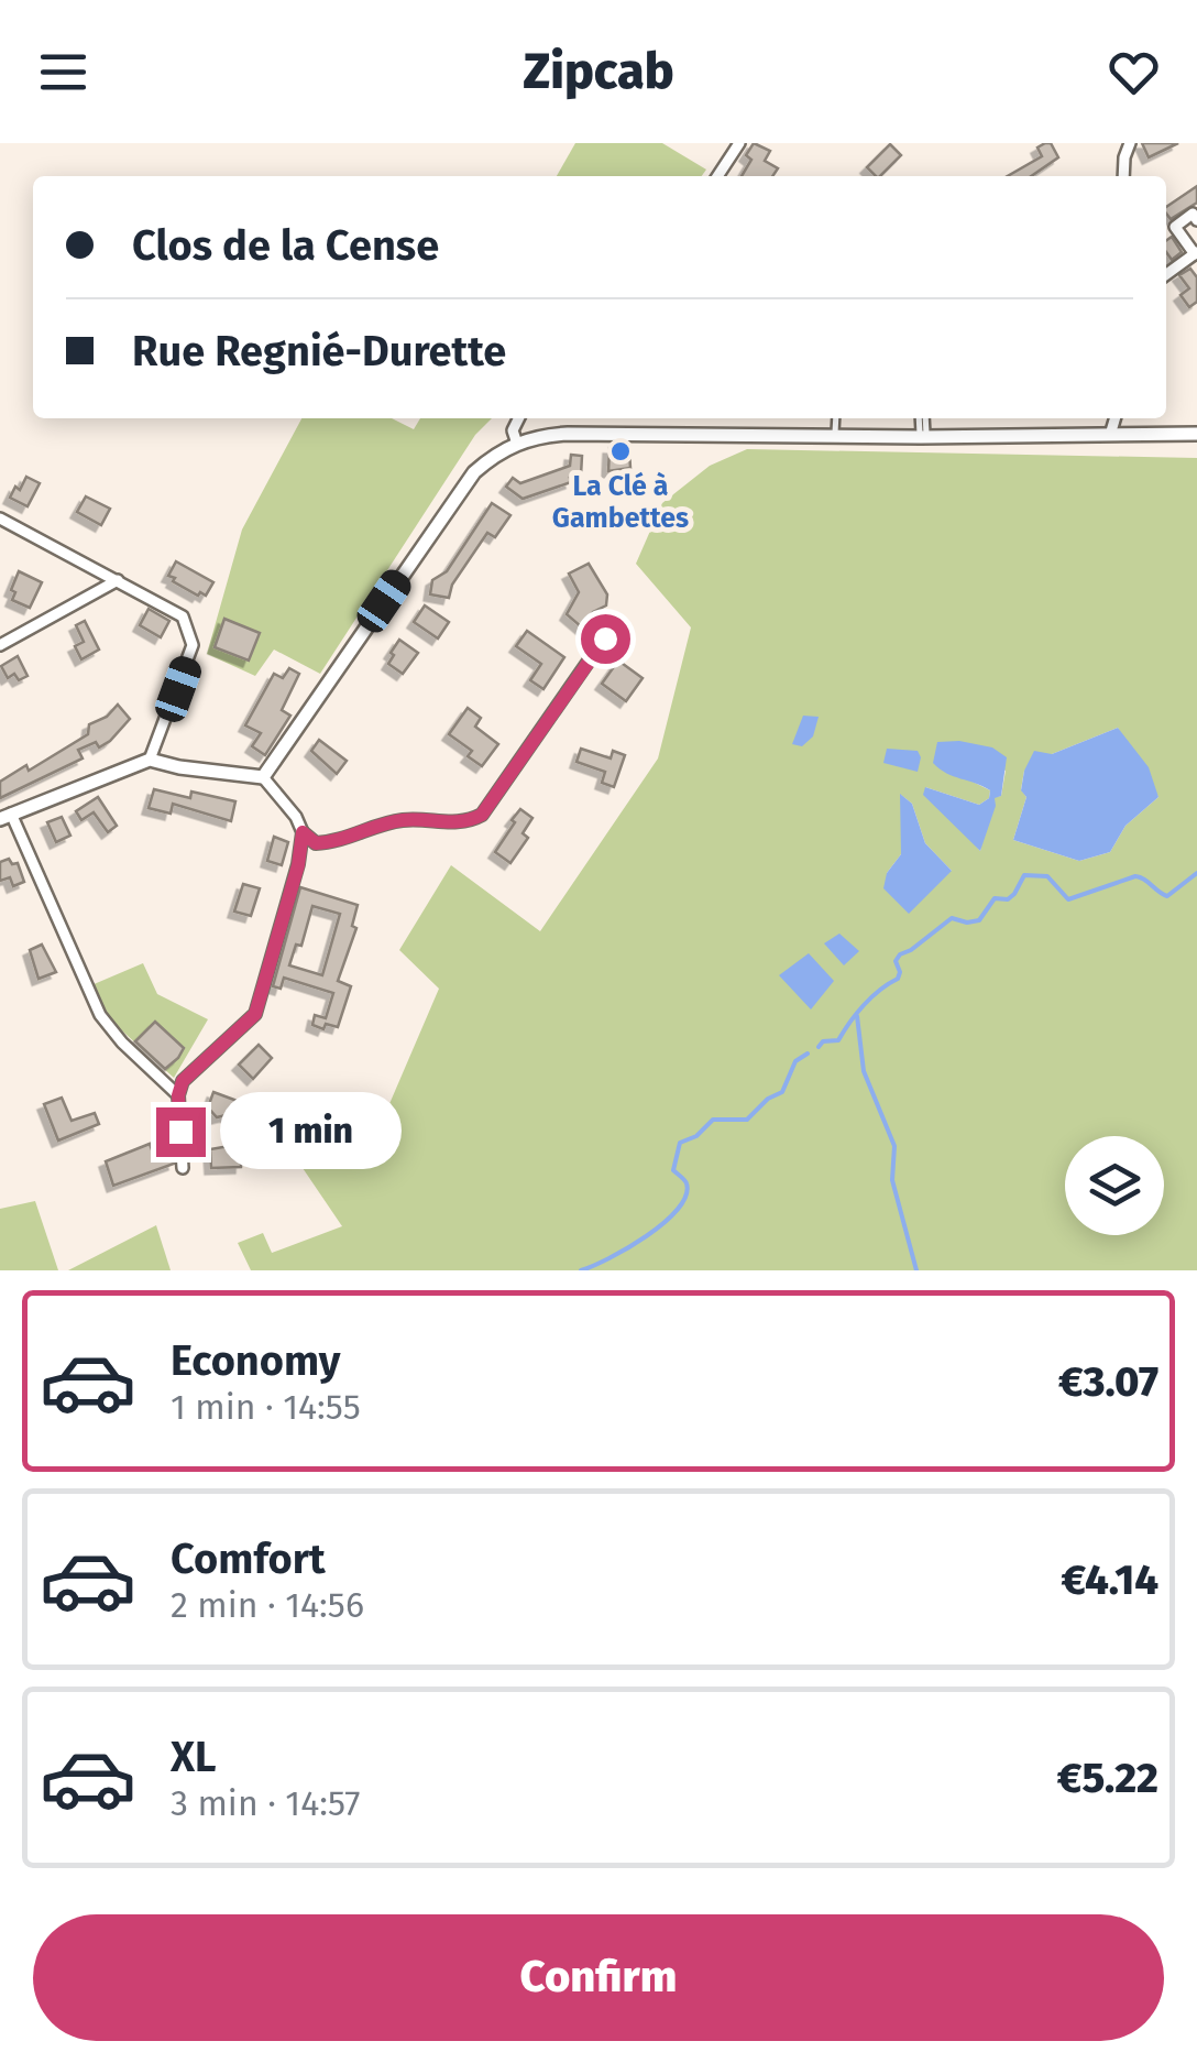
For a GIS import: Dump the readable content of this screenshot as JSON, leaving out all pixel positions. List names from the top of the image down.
{
  "places": ["La Clé à Gambettes"],
  "page": {
    "header": "Zipcab",
    "banner": ["Clos de la Cense", "Rue Regnié-Durette"],
    "bubble": "1 min",
    "list": [
      {
        "name": "Economy",
        "note": "1 min · 14:55",
        "value": "€3.07"
      },
      {
        "name": "Comfort",
        "note": "2 min · 14:56",
        "value": "€4.14"
      },
      {
        "name": "XL",
        "note": "3 min · 14:57",
        "value": "€5.22"
      }
    ],
    "buttons": "Confirm"
  }
}
